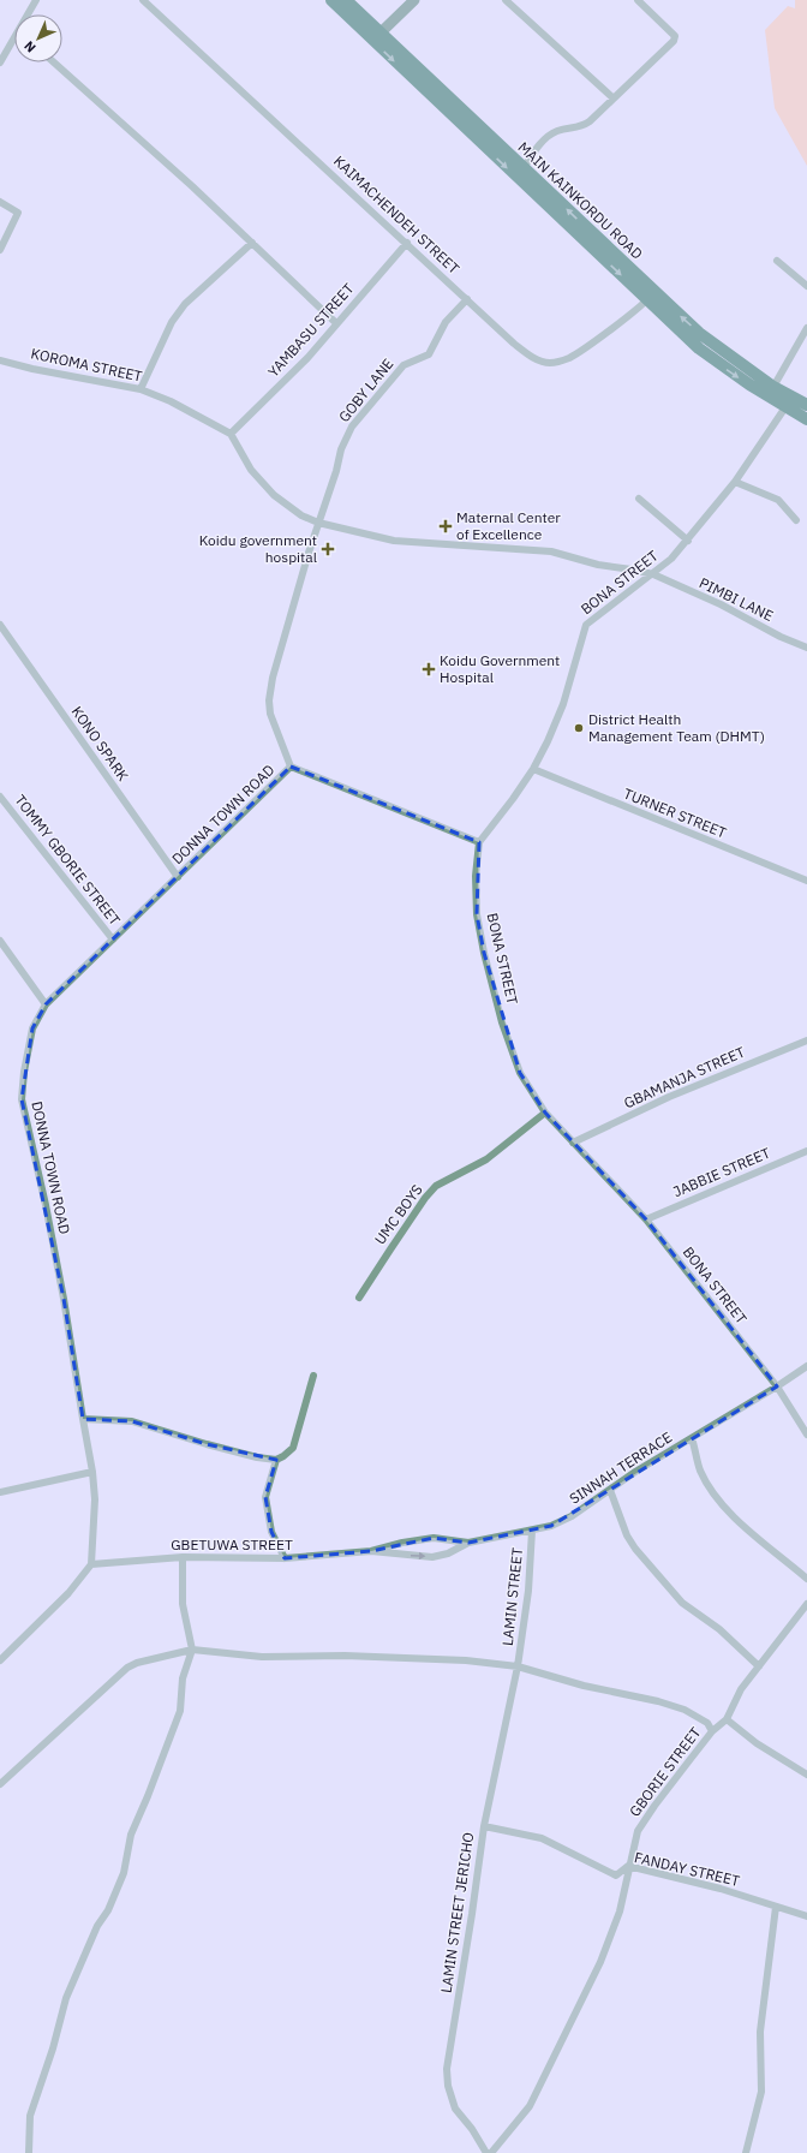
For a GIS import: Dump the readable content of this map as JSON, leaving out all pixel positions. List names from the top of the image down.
{
  "streets": {
    "main road": ["MAIN KAINKORDU ROAD"],
    "street": [
      "KAIMACHENDEH STREET",
      "YAMBASU STREET",
      "KOROMA STREET",
      "GOBY LANE",
      "BONA STREET",
      "PIMBI LANE",
      "KONO SPARK",
      "TURNER STREET",
      "DONNA TOWN ROAD",
      "TOMMY GBORIE STREET",
      "GBAMANJA STREET",
      "JABBIE STREET",
      "UMC BOYS",
      "SINNAH TERRACE",
      "GBETUWA STREET",
      "LAMIN STREET",
      "GBORIE STREET",
      "FANDAY STREET",
      "LAMIN STREET JERICHO"
    ]
  },
  "crossings": [
    ["KAIMACHENDEH STREET", "YAMBASU STREET"],
    ["KAIMACHENDEH STREET", "GOBY LANE"],
    ["YAMBASU STREET", "KOROMA STREET"],
    ["GOBY LANE", "PIMBI LANE"],
    ["GOBY LANE", "DONNA TOWN ROAD"],
    ["BONA STREET", "PIMBI LANE"],
    ["BONA STREET", "TURNER STREET"],
    ["BONA STREET", "GBAMANJA STREET"],
    ["BONA STREET", "JABBIE STREET"],
    ["BONA STREET", "UMC BOYS"],
    ["BONA STREET", "SINNAH TERRACE"],
    ["KONO SPARK", "DONNA TOWN ROAD"],
    ["DONNA TOWN ROAD", "TOMMY GBORIE STREET"],
    ["DONNA TOWN ROAD", "GBETUWA STREET"],
    ["SINNAH TERRACE", "GBETUWA STREET"],
    ["SINNAH TERRACE", "LAMIN STREET"],
    ["LAMIN STREET", "LAMIN STREET JERICHO"],
    ["GBORIE STREET", "FANDAY STREET"],
    ["FANDAY STREET", "LAMIN STREET JERICHO"]
  ],
  "places": {
    "health": ["Maternal Center of Excellence", "Koidu government hospital", "Koidu Government Hospital"],
    "other": ["District Health Management Team (DHMT)"]
  },
  "north": "bottom left"
}
